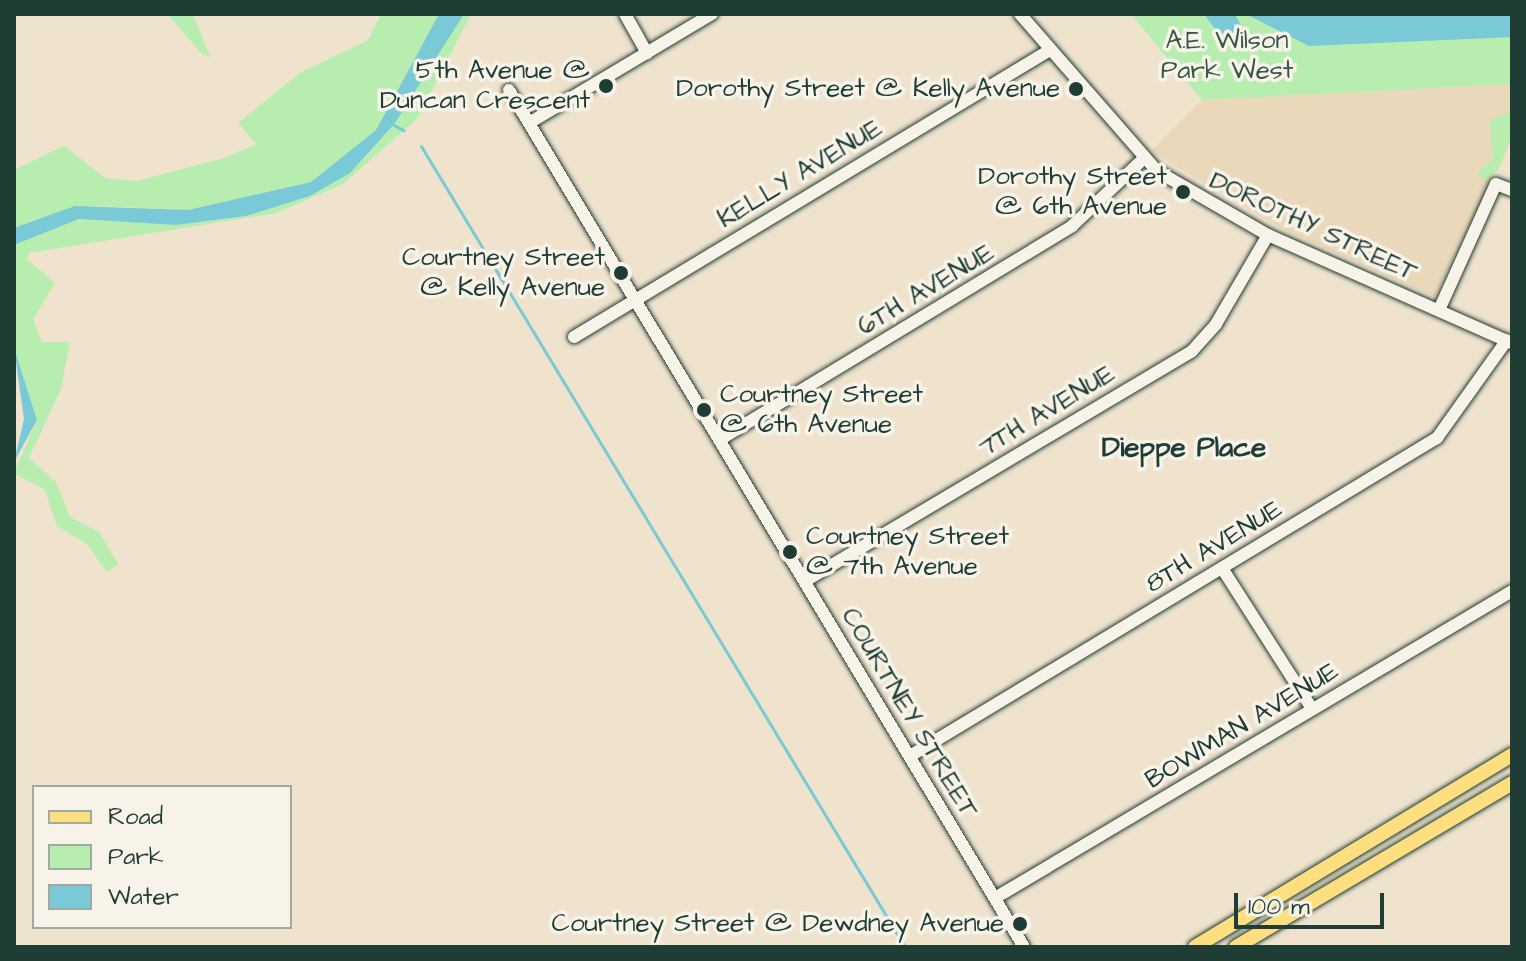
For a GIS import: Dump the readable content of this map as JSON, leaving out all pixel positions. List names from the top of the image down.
{
  "streets": {
    "street": [
      "KELLY AVENUE",
      "DOROTHY STREET",
      "6TH AVENUE",
      "7TH AVENUE",
      "8TH AVENUE",
      "COURTNEY STREET",
      "BOWMAN AVENUE"
    ]
  },
  "crossings": [
    ["KELLY AVENUE", "DOROTHY STREET"],
    ["KELLY AVENUE", "COURTNEY STREET"],
    ["DOROTHY STREET", "6TH AVENUE"],
    ["DOROTHY STREET", "7TH AVENUE"],
    ["DOROTHY STREET", "8TH AVENUE"],
    ["6TH AVENUE", "COURTNEY STREET"],
    ["7TH AVENUE", "COURTNEY STREET"],
    ["8TH AVENUE", "COURTNEY STREET"],
    ["COURTNEY STREET", "BOWMAN AVENUE"]
  ],
  "districts": ["Dieppe Place"],
  "parks": ["A.E. Wilson Park West"],
  "places": [
    "5th Avenue @ Duncan Crescent",
    "Dorothy Street @ Kelly Avenue",
    "Dorothy Street @ 6th Avenue",
    "Courtney Street @ Kelly Avenue",
    "Courtney Street @ 6th Avenue",
    "Courtney Street @ 7th Avenue",
    "Courtney Street @ Dewdney Avenue"
  ],
  "legend": ["Road", "Park", "Water"],
  "scale_bar": "100 m"
}
